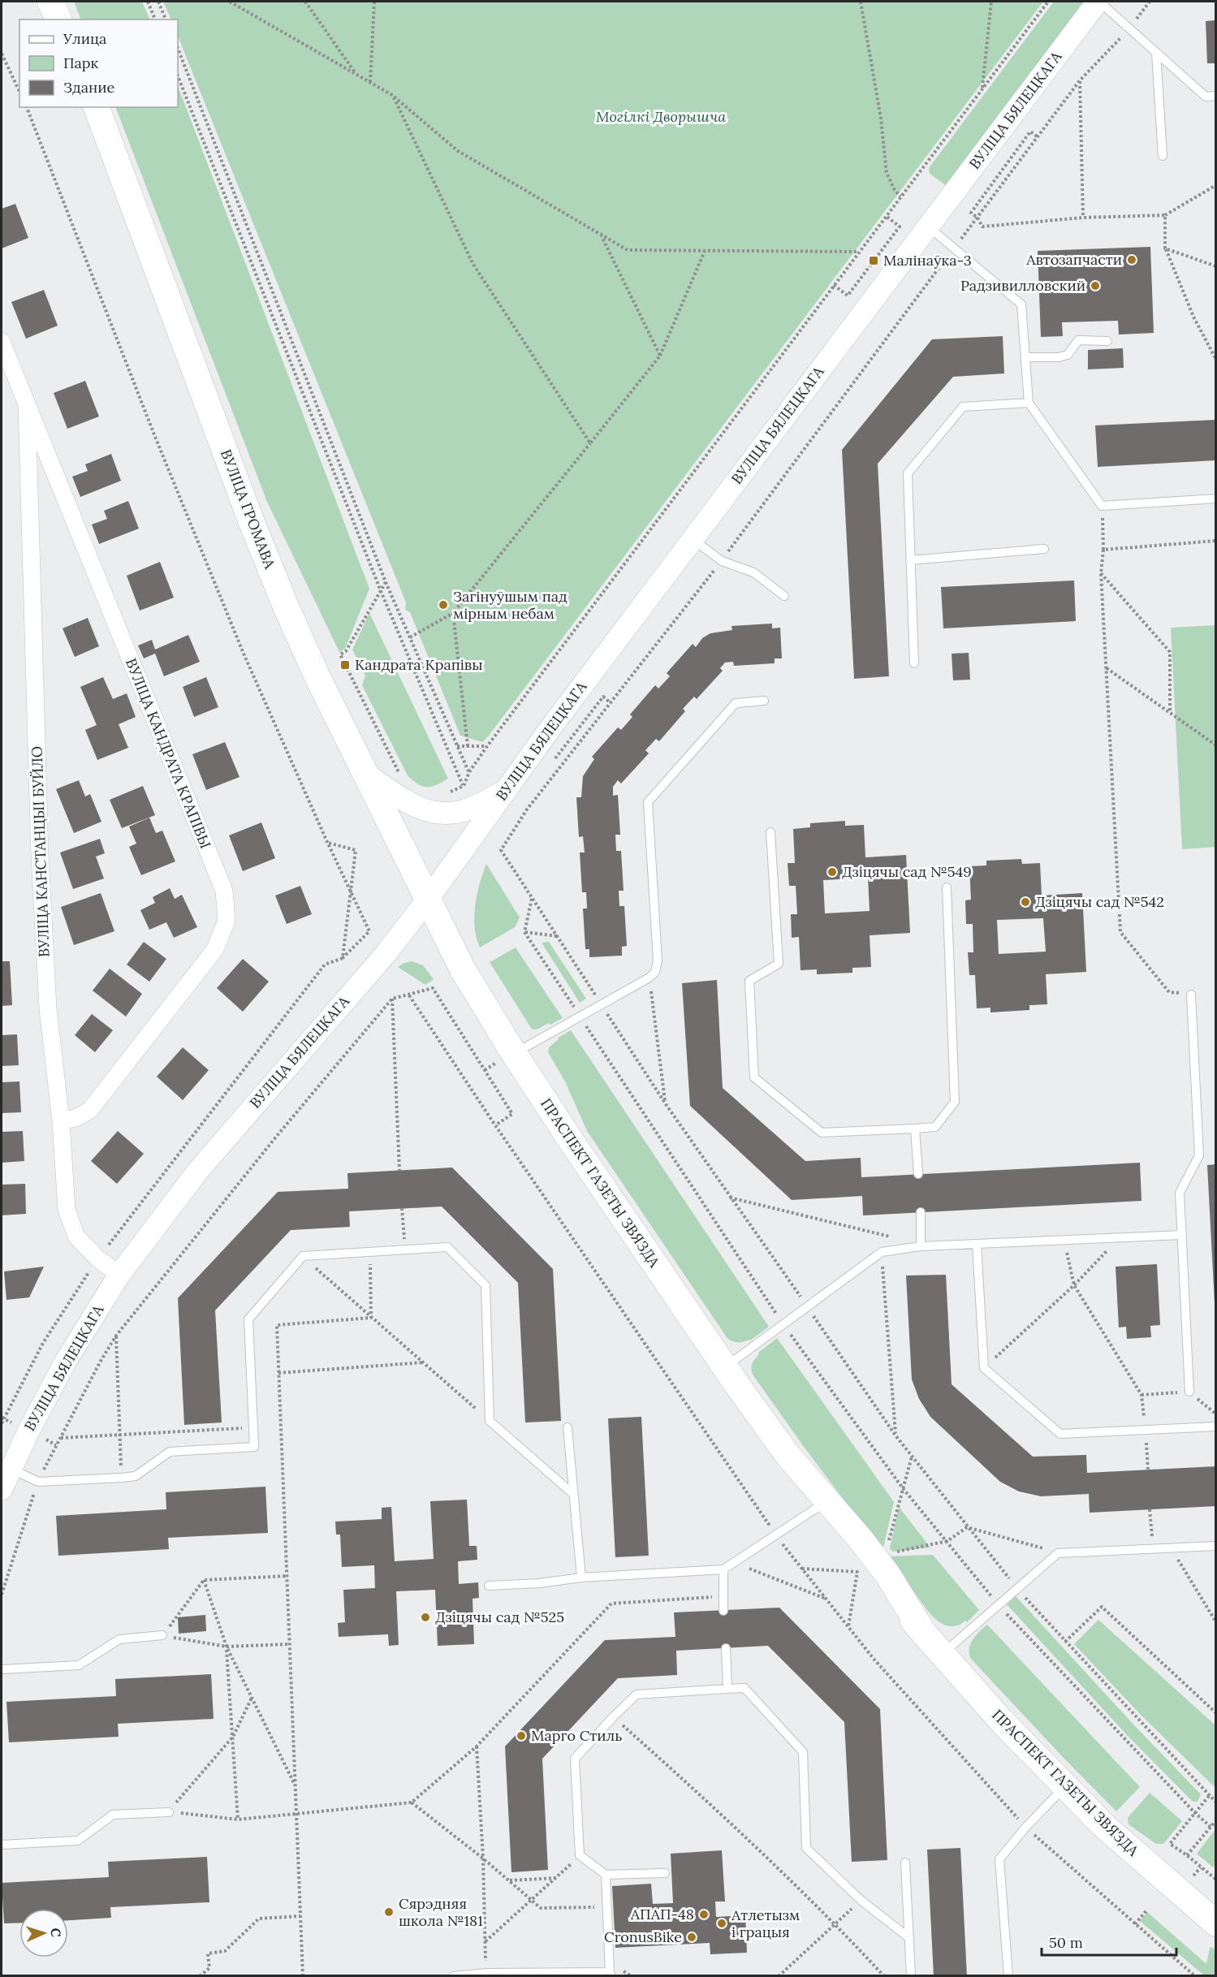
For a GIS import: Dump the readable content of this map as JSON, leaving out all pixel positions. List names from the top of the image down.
{
  "streets": {
    "main road": ["ВУЛІЦА ГРОМАВА", "ПРАСПЕКТ ГАЗЕТЫ ЗВЯЗДА"],
    "street": ["ВУЛІЦА БЯЛЕЦКАГА", "ВУЛІЦА КАНДРАТА КРАПІВЫ", "ВУЛІЦА КАНСТАНЦЫІ БУЙЛО"]
  },
  "crossings": [
    ["ВУЛІЦА БЯЛЕЦКАГА", "ВУЛІЦА ГРОМАВА"],
    ["ВУЛІЦА БЯЛЕЦКАГА", "ВУЛІЦА КАНСТАНЦЫІ БУЙЛО"],
    ["ВУЛІЦА БЯЛЕЦКАГА", "ПРАСПЕКТ ГАЗЕТЫ ЗВЯЗДА"],
    ["ВУЛІЦА ГРОМАВА", "ПРАСПЕКТ ГАЗЕТЫ ЗВЯЗДА"],
    ["ВУЛІЦА КАНДРАТА КРАПІВЫ", "ВУЛІЦА КАНСТАНЦЫІ БУЙЛО"]
  ],
  "parks": ["Могілкі Дворышча"],
  "places": {
    "other": [
      "Автозапчасти",
      "Радзивилловский",
      "Загінуўшым пад мірным небам",
      "Дзіцячы сад №549",
      "Дзіцячы сад №542",
      "Дзіцячы сад №525",
      "Марго Стиль",
      "Сярэдняя школа №181",
      "АПАП-48",
      "Атлетызм і грацыя",
      "CronusBike"
    ],
    "transit": ["Малінаўка-3", "Кандрата Крапівы"]
  },
  "legend": ["Улица", "Парк", "Здание"],
  "scale_bar": "50 m",
  "north": "right"
}
